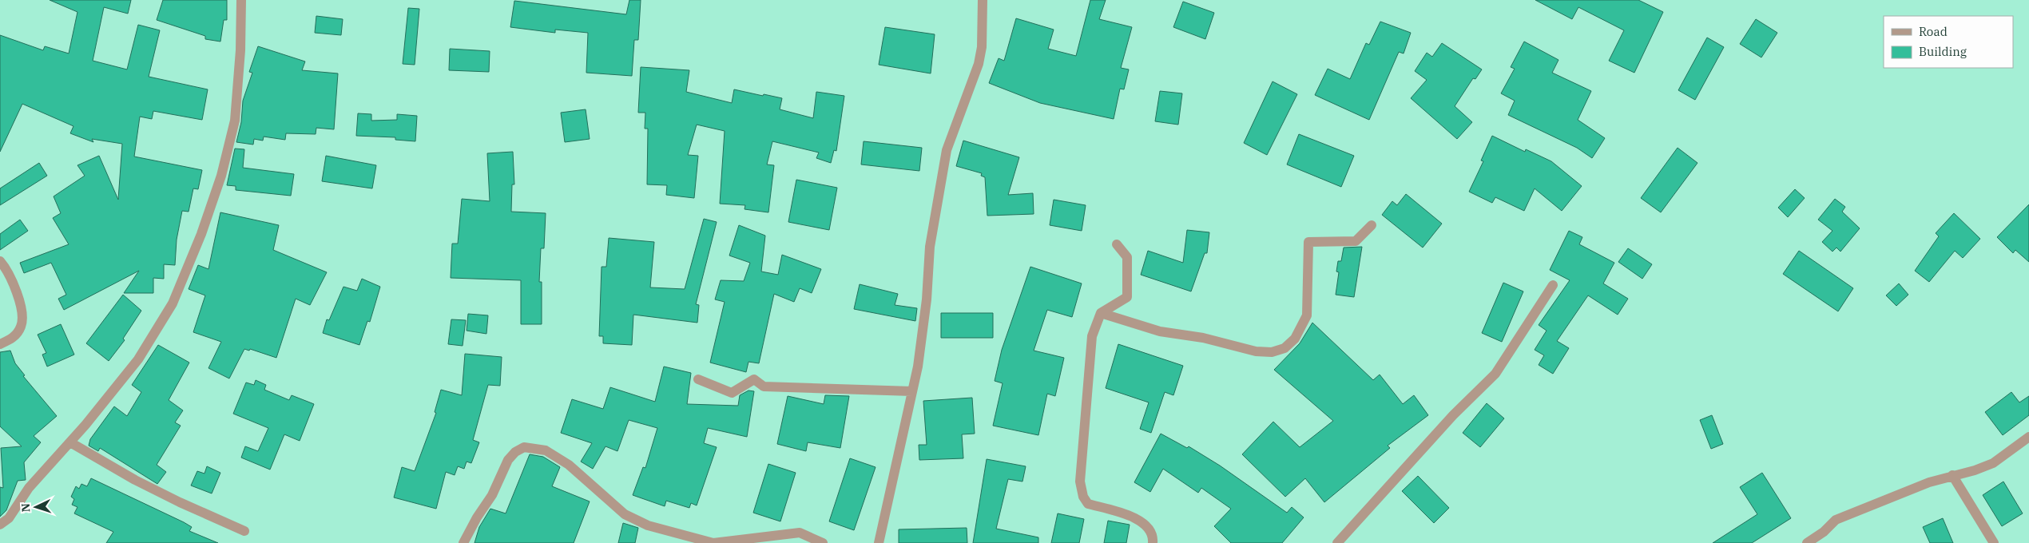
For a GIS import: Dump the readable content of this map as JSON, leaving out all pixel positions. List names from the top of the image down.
{
  "legend": ["Road", "Building"],
  "north": "left"
}
